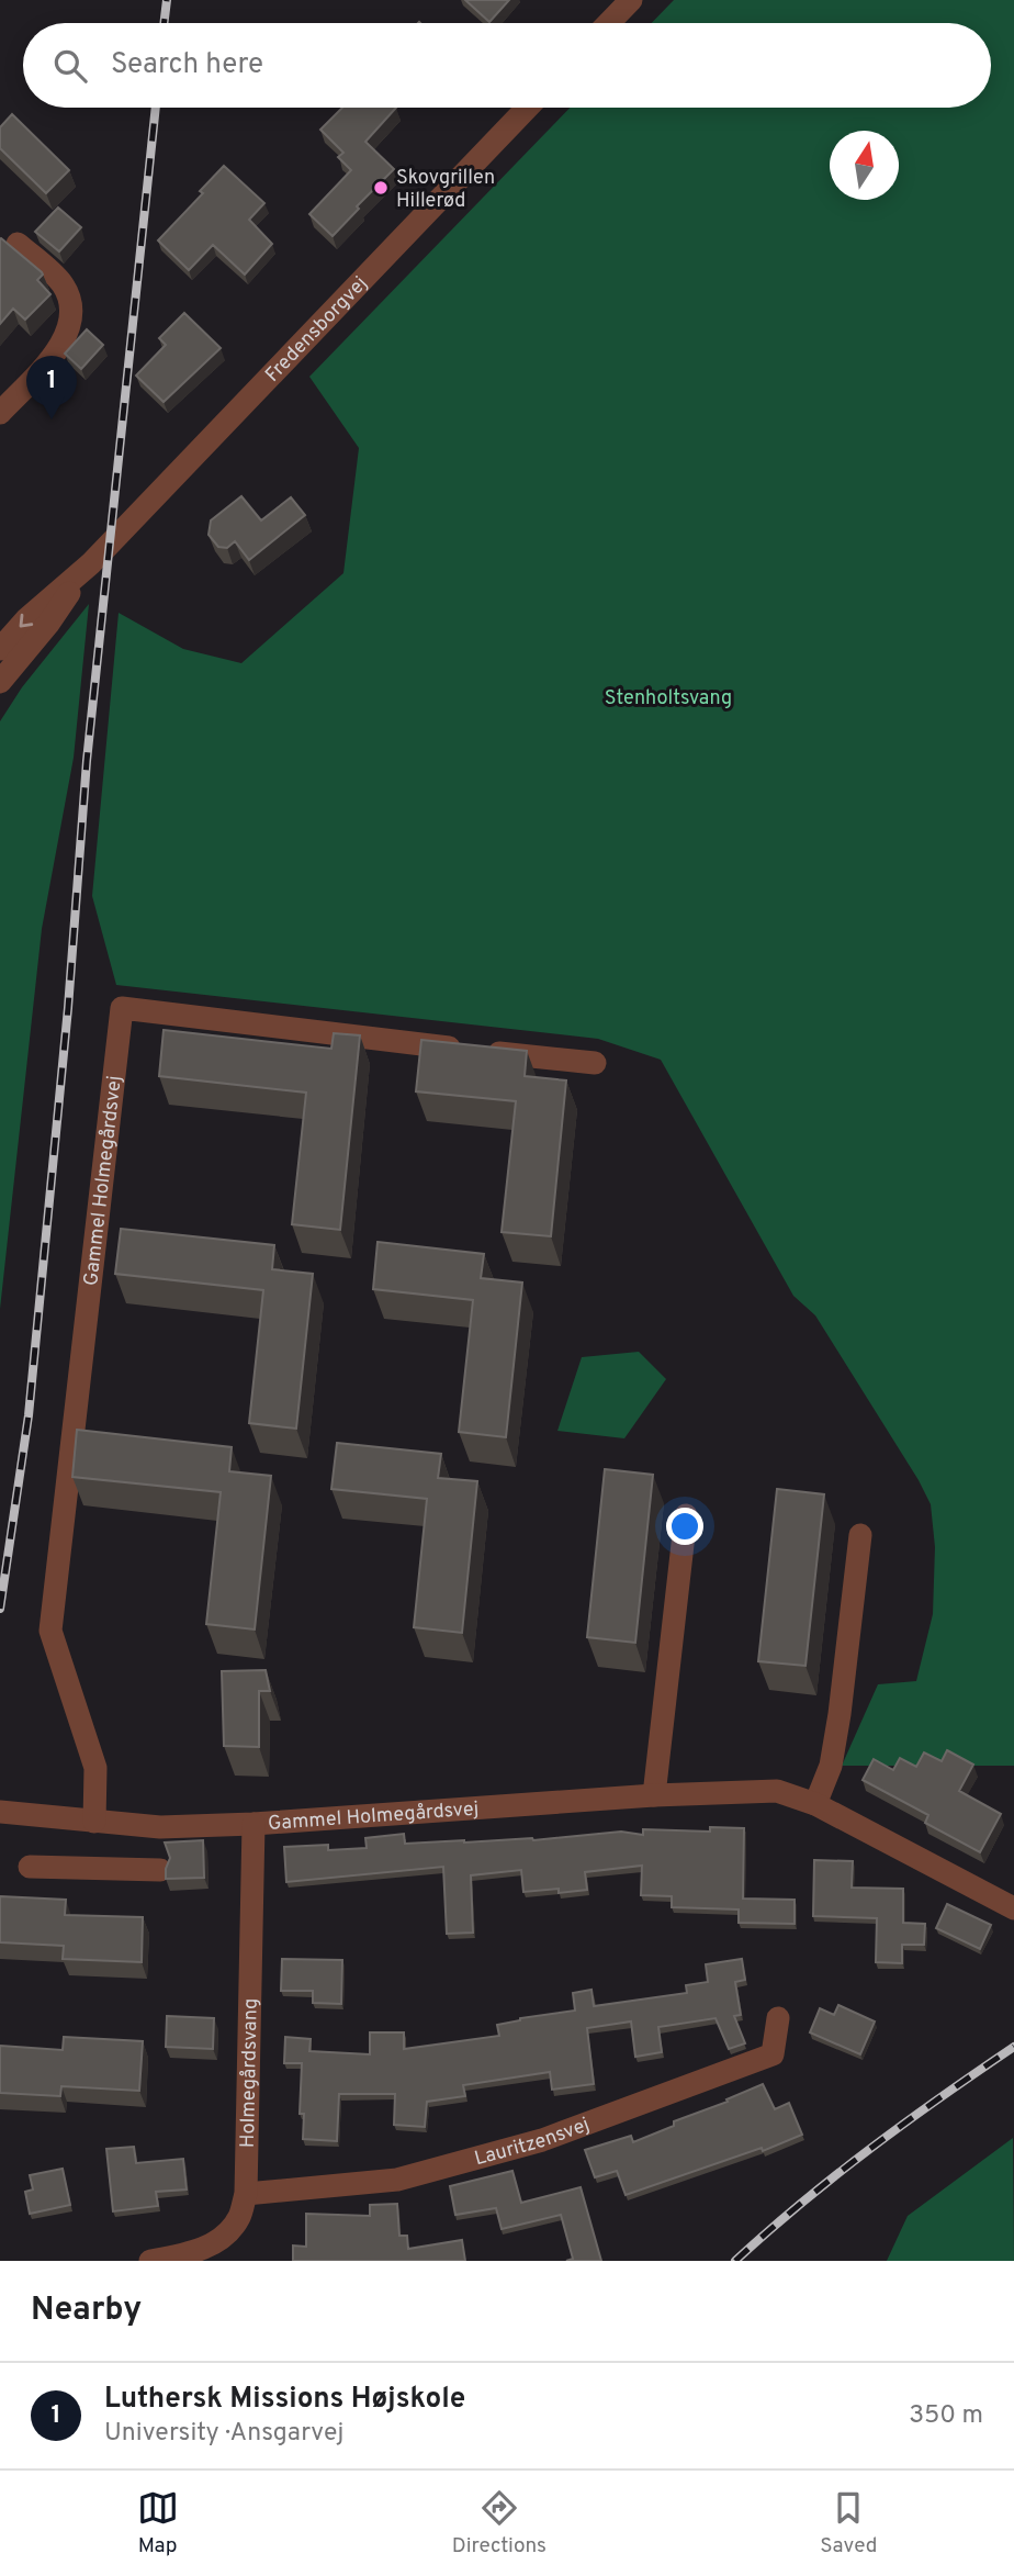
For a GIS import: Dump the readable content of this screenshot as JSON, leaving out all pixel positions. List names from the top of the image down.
{
  "streets": {
    "street": [
      "Fredensborgvej",
      "Gammel Holmegårdsvej",
      "Holmegårdsvang",
      "Lauritzensvej"
    ]
  },
  "crossings": [
    ["Gammel Holmegårdsvej", "Holmegårdsvang"],
    ["Holmegårdsvang", "Lauritzensvej"]
  ],
  "parks": ["Stenholtsvang"],
  "places": ["Skovgrillen Hillerød"],
  "north": "top",
  "page": {
    "search": "Search here",
    "pins": "1",
    "heading": "Nearby",
    "list": [
      {
        "mark": "1",
        "name": "Luthersk Missions Højskole",
        "note": "University · Ansgarvej",
        "value": "350 m"
      }
    ],
    "nav": ["Map", "Directions", "Saved"]
  }
}
